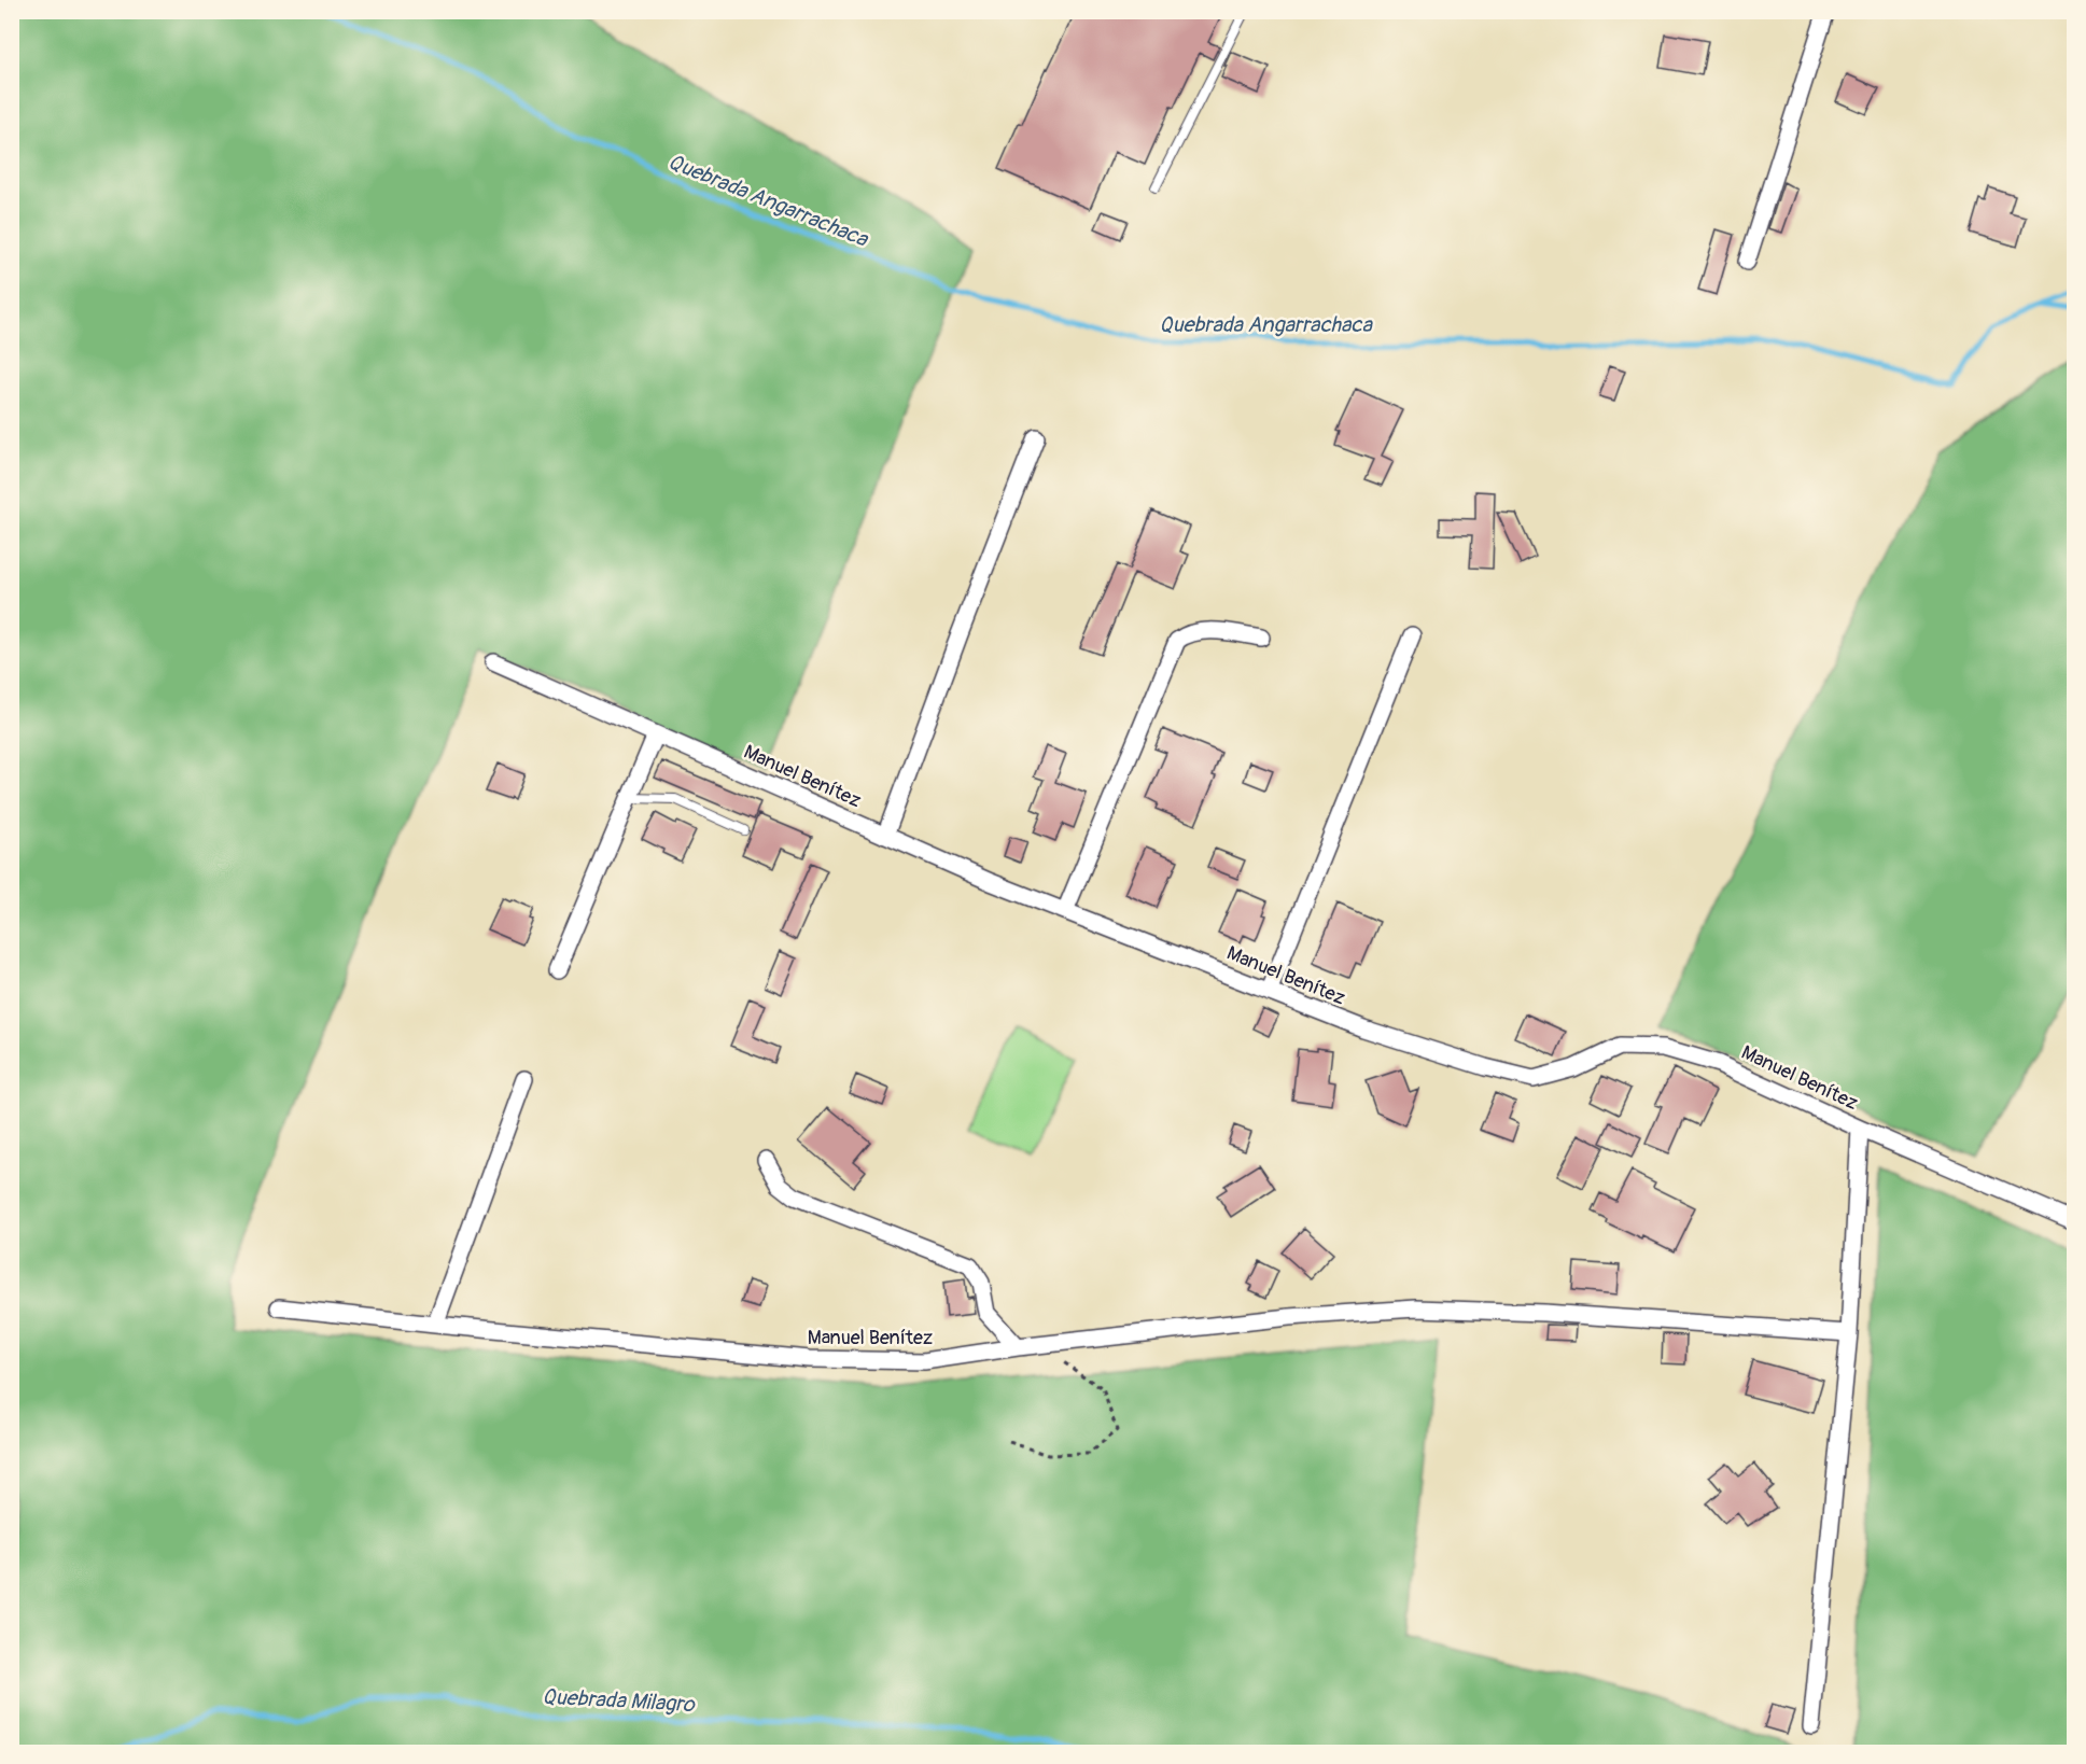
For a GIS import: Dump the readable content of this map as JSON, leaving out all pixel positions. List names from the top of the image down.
{
  "streets": {
    "street": ["Manuel Benítez"]
  },
  "water": ["Quebrada Angarrachaca", "Quebrada Milagro"]
}
